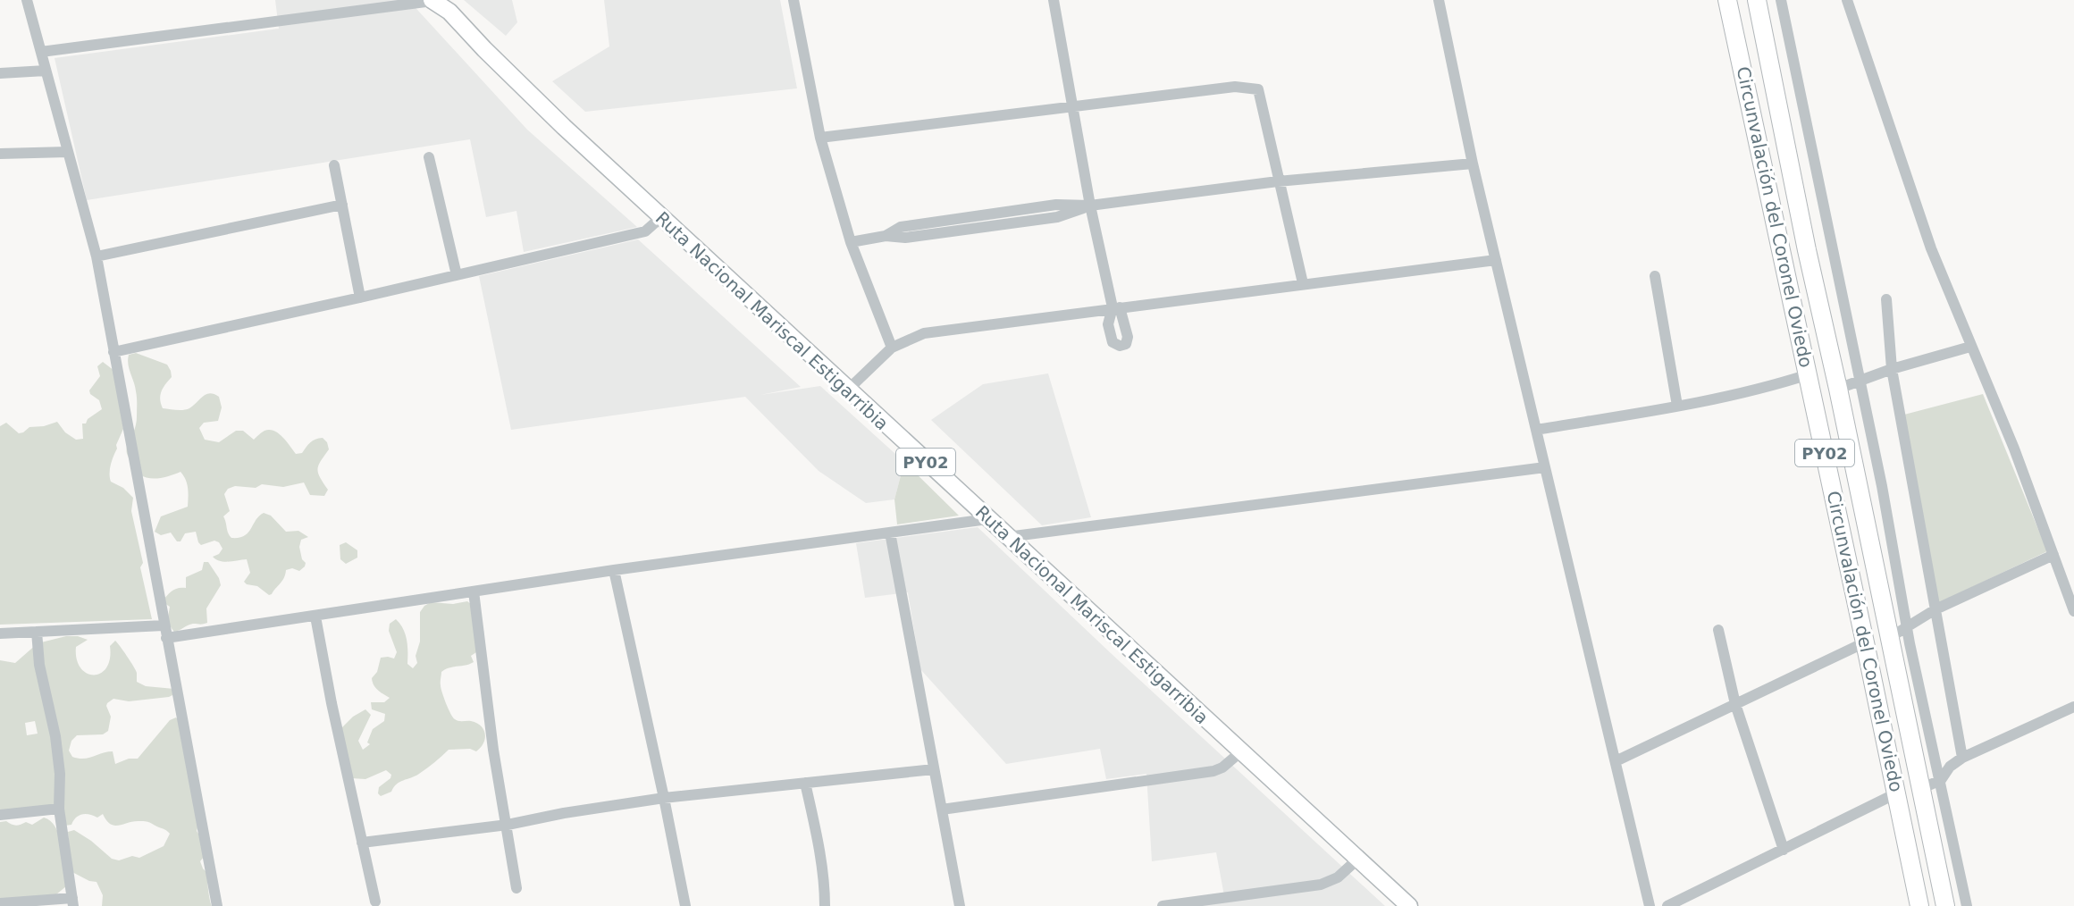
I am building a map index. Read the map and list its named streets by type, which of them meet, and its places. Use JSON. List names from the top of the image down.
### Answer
{
  "streets": {
    "highway": ["Circunvalación del Coronel Oviedo", "PY02"],
    "main road": ["Ruta Nacional Mariscal Estigarribia"]
  }
}
